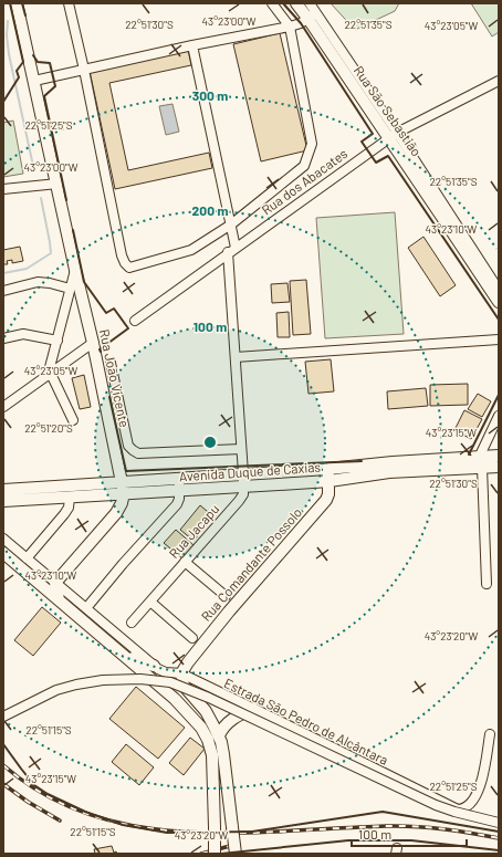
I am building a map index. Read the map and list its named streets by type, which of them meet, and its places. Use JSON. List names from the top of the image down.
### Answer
{
  "streets": {
    "main road": [
      "Rua São Sebastião",
      "Rua João Vicente",
      "Avenida Duque de Caxias",
      "Rua Comandante Possolo"
    ],
    "street": ["Rua dos Abacates", "Rua Jacapu", "Estrada São Pedro de Alcântara"]
  },
  "crossings": [
    ["Rua São Sebastião", "Rua dos Abacates"],
    ["Rua João Vicente", "Avenida Duque de Caxias"],
    ["Avenida Duque de Caxias", "Rua Jacapu"],
    ["Avenida Duque de Caxias", "Rua Comandante Possolo"],
    ["Rua Comandante Possolo", "Estrada São Pedro de Alcântara"]
  ],
  "scale_bar": "100 m",
  "coordinates": [
    "43°23'00\"W",
    "22°51'30\"S",
    "22°51'35\"S",
    "43°23'05\"W",
    "22°51'25\"S",
    "43°23'10\"W",
    "22°51'20\"S",
    "43°23'15\"W",
    "43°23'20\"W",
    "22°51'15\"S"
  ],
  "rings": ["300 m", "200 m", "100 m"]
}
